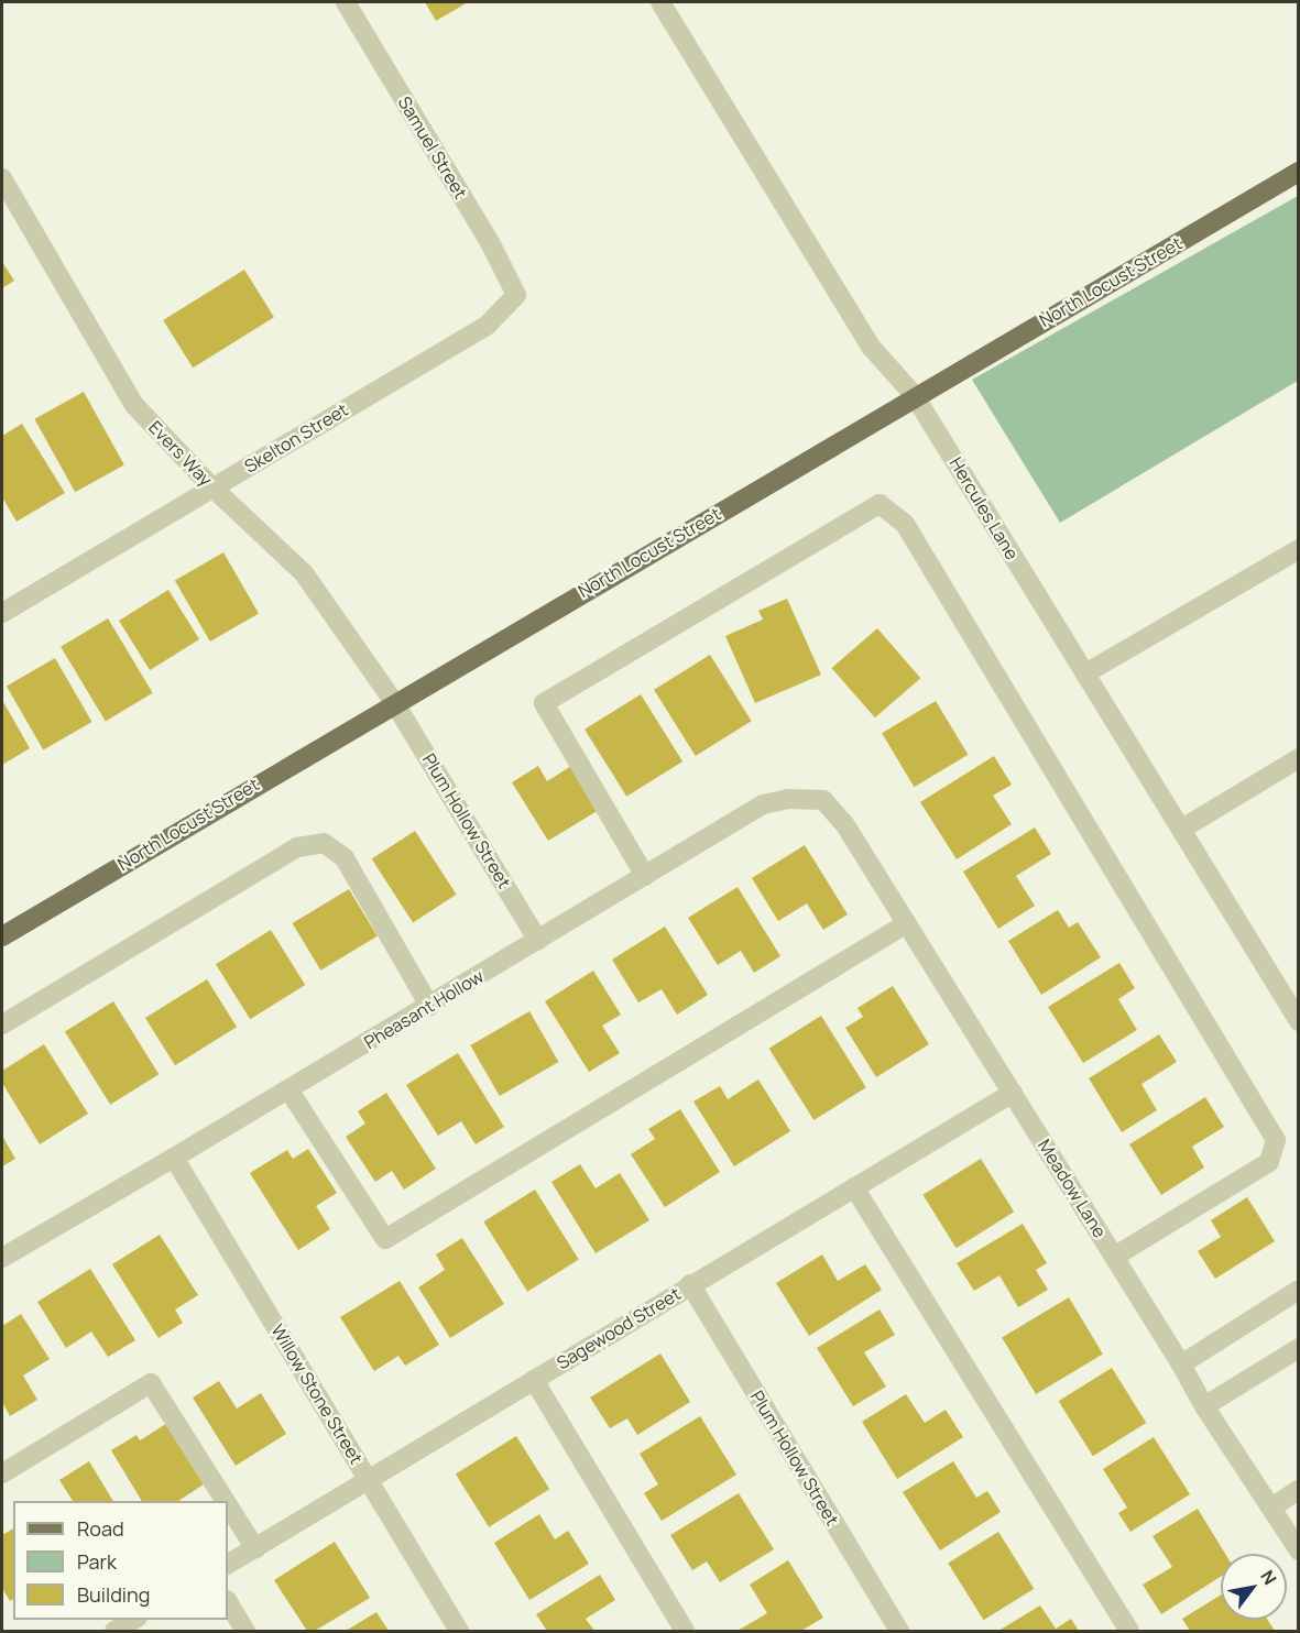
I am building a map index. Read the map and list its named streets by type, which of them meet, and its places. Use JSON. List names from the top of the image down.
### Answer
{
  "streets": {
    "main road": ["North Locust Street"],
    "street": [
      "Samuel Street",
      "Skelton Street",
      "Evers Way",
      "Hercules Lane",
      "Plum Hollow Street",
      "Pheasant Hollow",
      "Meadow Lane",
      "Sagewood Street",
      "Willow Stone Street"
    ]
  },
  "crossings": [
    ["Samuel Street", "Skelton Street"],
    ["North Locust Street", "Evers Way"],
    ["North Locust Street", "Hercules Lane"],
    ["North Locust Street", "Plum Hollow Street"],
    ["Skelton Street", "Evers Way"],
    ["Evers Way", "Plum Hollow Street"],
    ["Plum Hollow Street", "Pheasant Hollow"],
    ["Plum Hollow Street", "Sagewood Street"],
    ["Pheasant Hollow", "Meadow Lane"],
    ["Pheasant Hollow", "Willow Stone Street"],
    ["Meadow Lane", "Sagewood Street"],
    ["Sagewood Street", "Willow Stone Street"]
  ],
  "legend": ["Road", "Park", "Building"],
  "north": "top right"
}
